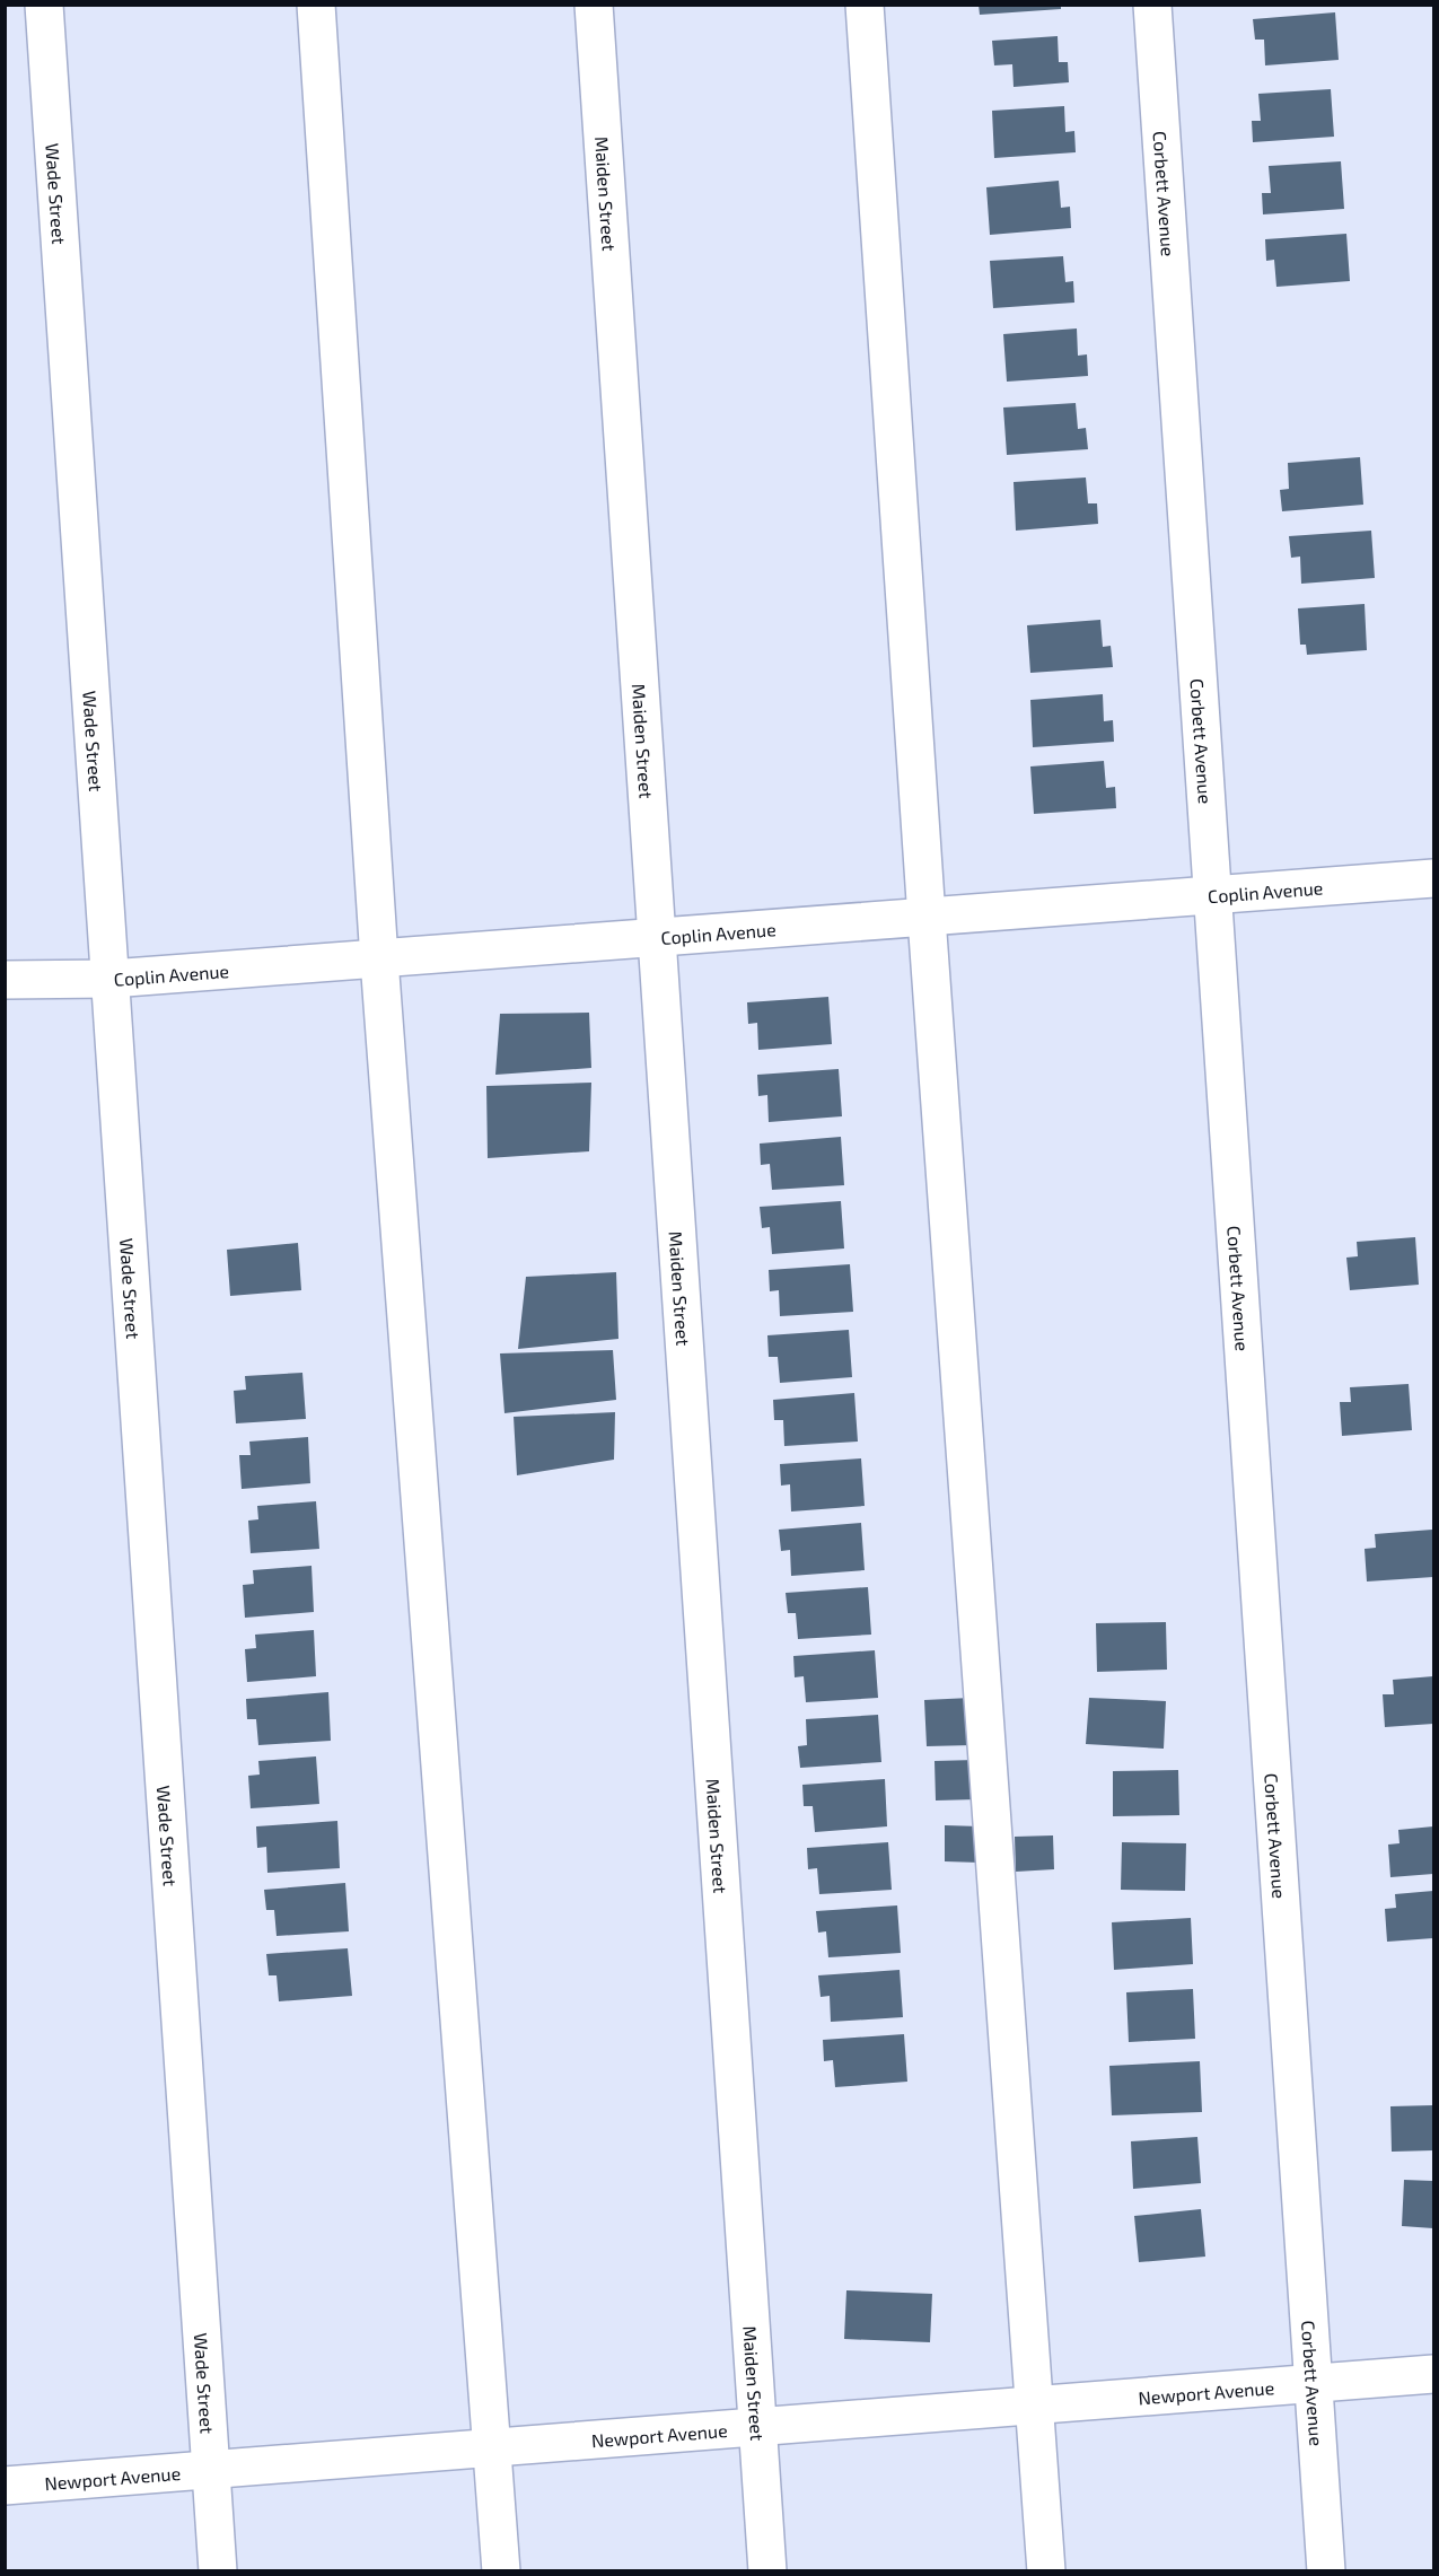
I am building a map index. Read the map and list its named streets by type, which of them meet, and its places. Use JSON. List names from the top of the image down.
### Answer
{
  "streets": {
    "street": [
      "Wade Street",
      "Maiden Street",
      "Corbett Avenue",
      "Coplin Avenue",
      "Newport Avenue"
    ]
  },
  "crossings": [
    ["Wade Street", "Coplin Avenue"],
    ["Wade Street", "Newport Avenue"],
    ["Maiden Street", "Coplin Avenue"],
    ["Maiden Street", "Newport Avenue"],
    ["Corbett Avenue", "Coplin Avenue"],
    ["Corbett Avenue", "Newport Avenue"]
  ]
}
